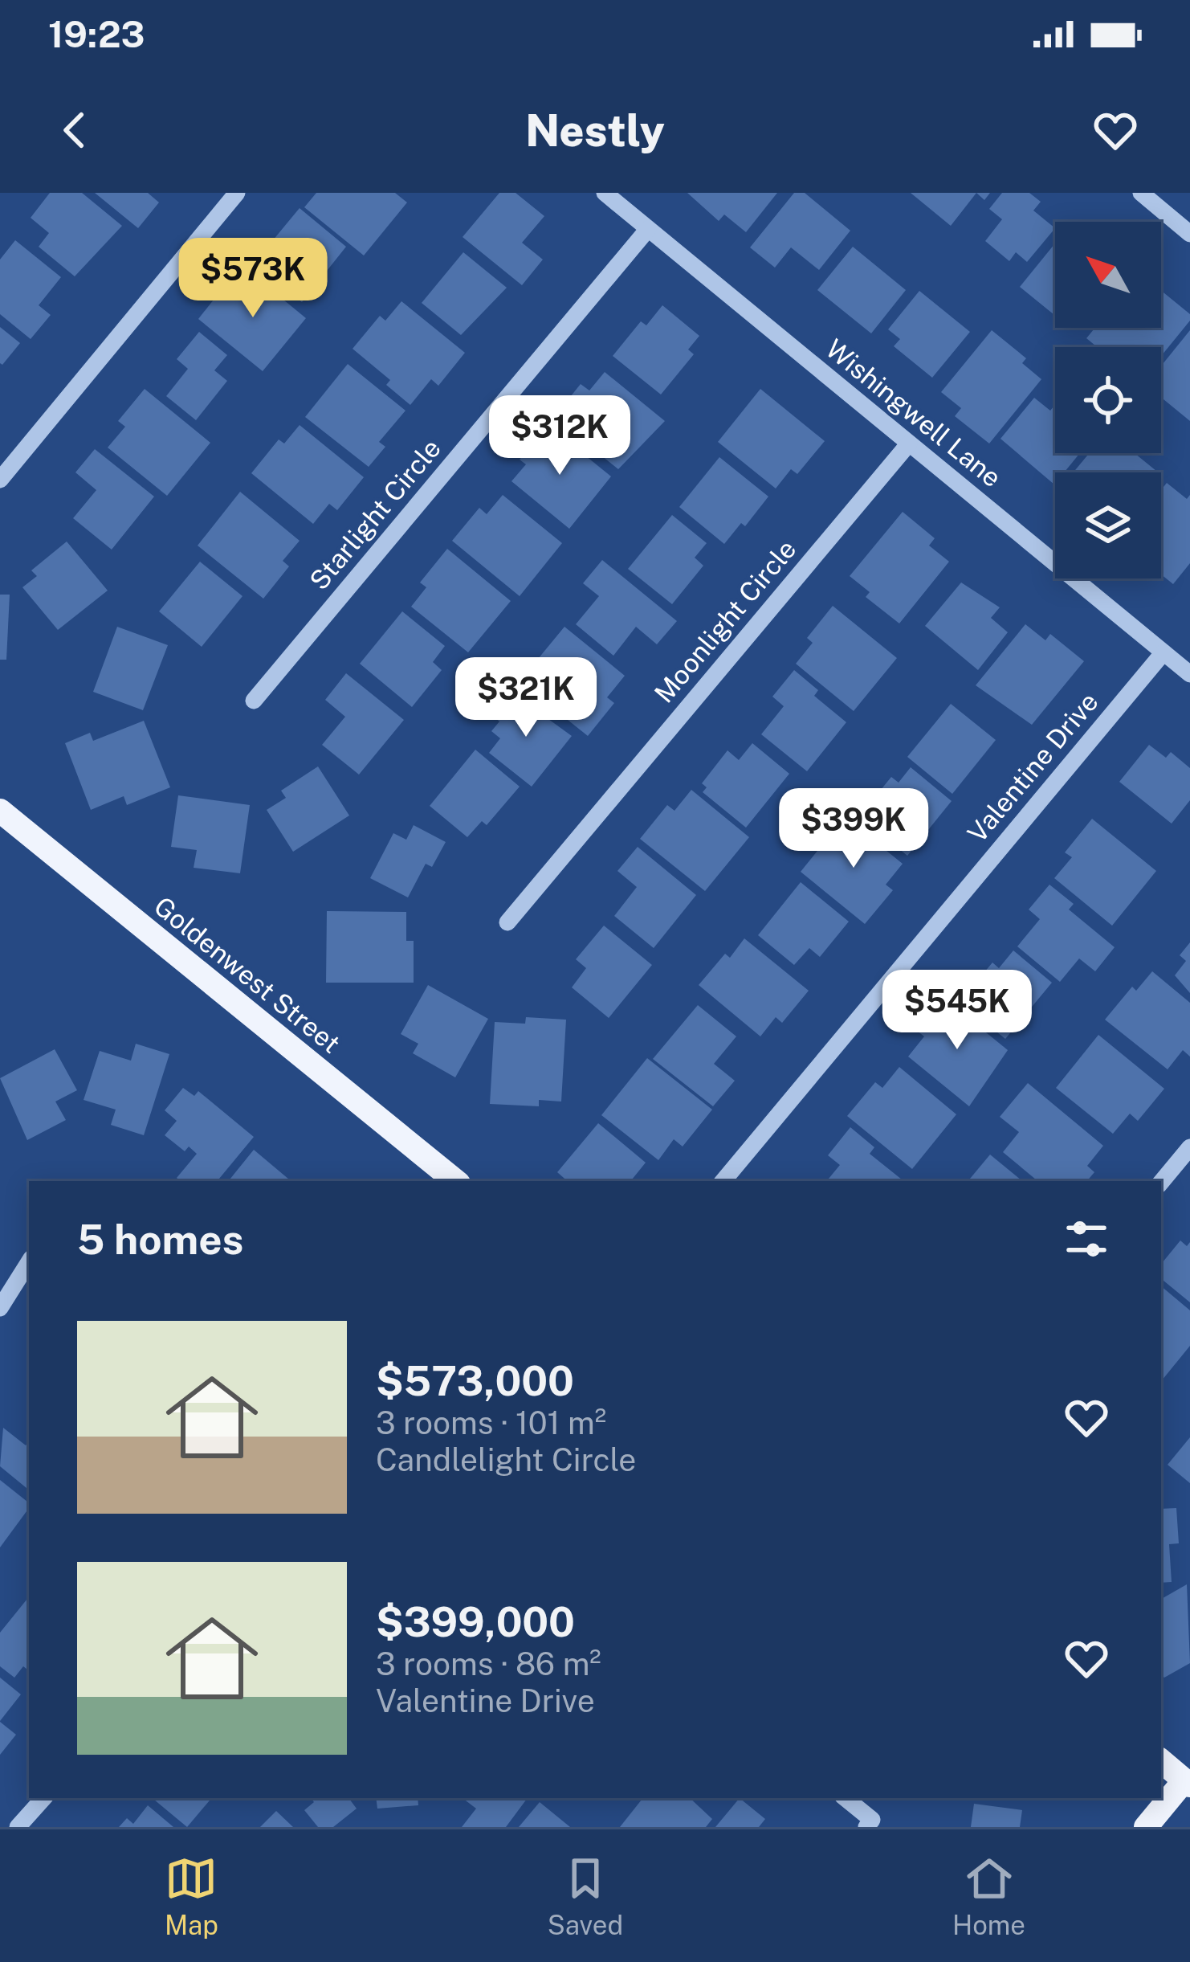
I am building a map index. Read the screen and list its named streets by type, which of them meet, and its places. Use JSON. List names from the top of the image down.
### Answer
{
  "streets": {
    "main road": ["Goldenwest Street"],
    "street": [
      "Wishingwell Lane",
      "Starlight Circle",
      "Moonlight Circle",
      "Valentine Drive"
    ]
  },
  "crossings": [
    ["Wishingwell Lane", "Starlight Circle"],
    ["Wishingwell Lane", "Moonlight Circle"],
    ["Wishingwell Lane", "Valentine Drive"]
  ],
  "north": "top left",
  "page": {
    "status": "19:23",
    "header": "Nestly",
    "price": [
      "$573K",
      "$312K",
      "$321K",
      "$399K",
      "$545K"
    ],
    "heading": "5 homes",
    "list": [
      {
        "name": "$573,000",
        "note": "3 rooms · 101 m² · Candlelight Circle"
      },
      {
        "name": "$399,000",
        "note": "3 rooms · 86 m² · Valentine Drive"
      }
    ],
    "tabs": ["Map", "Saved", "Home"]
  }
}
